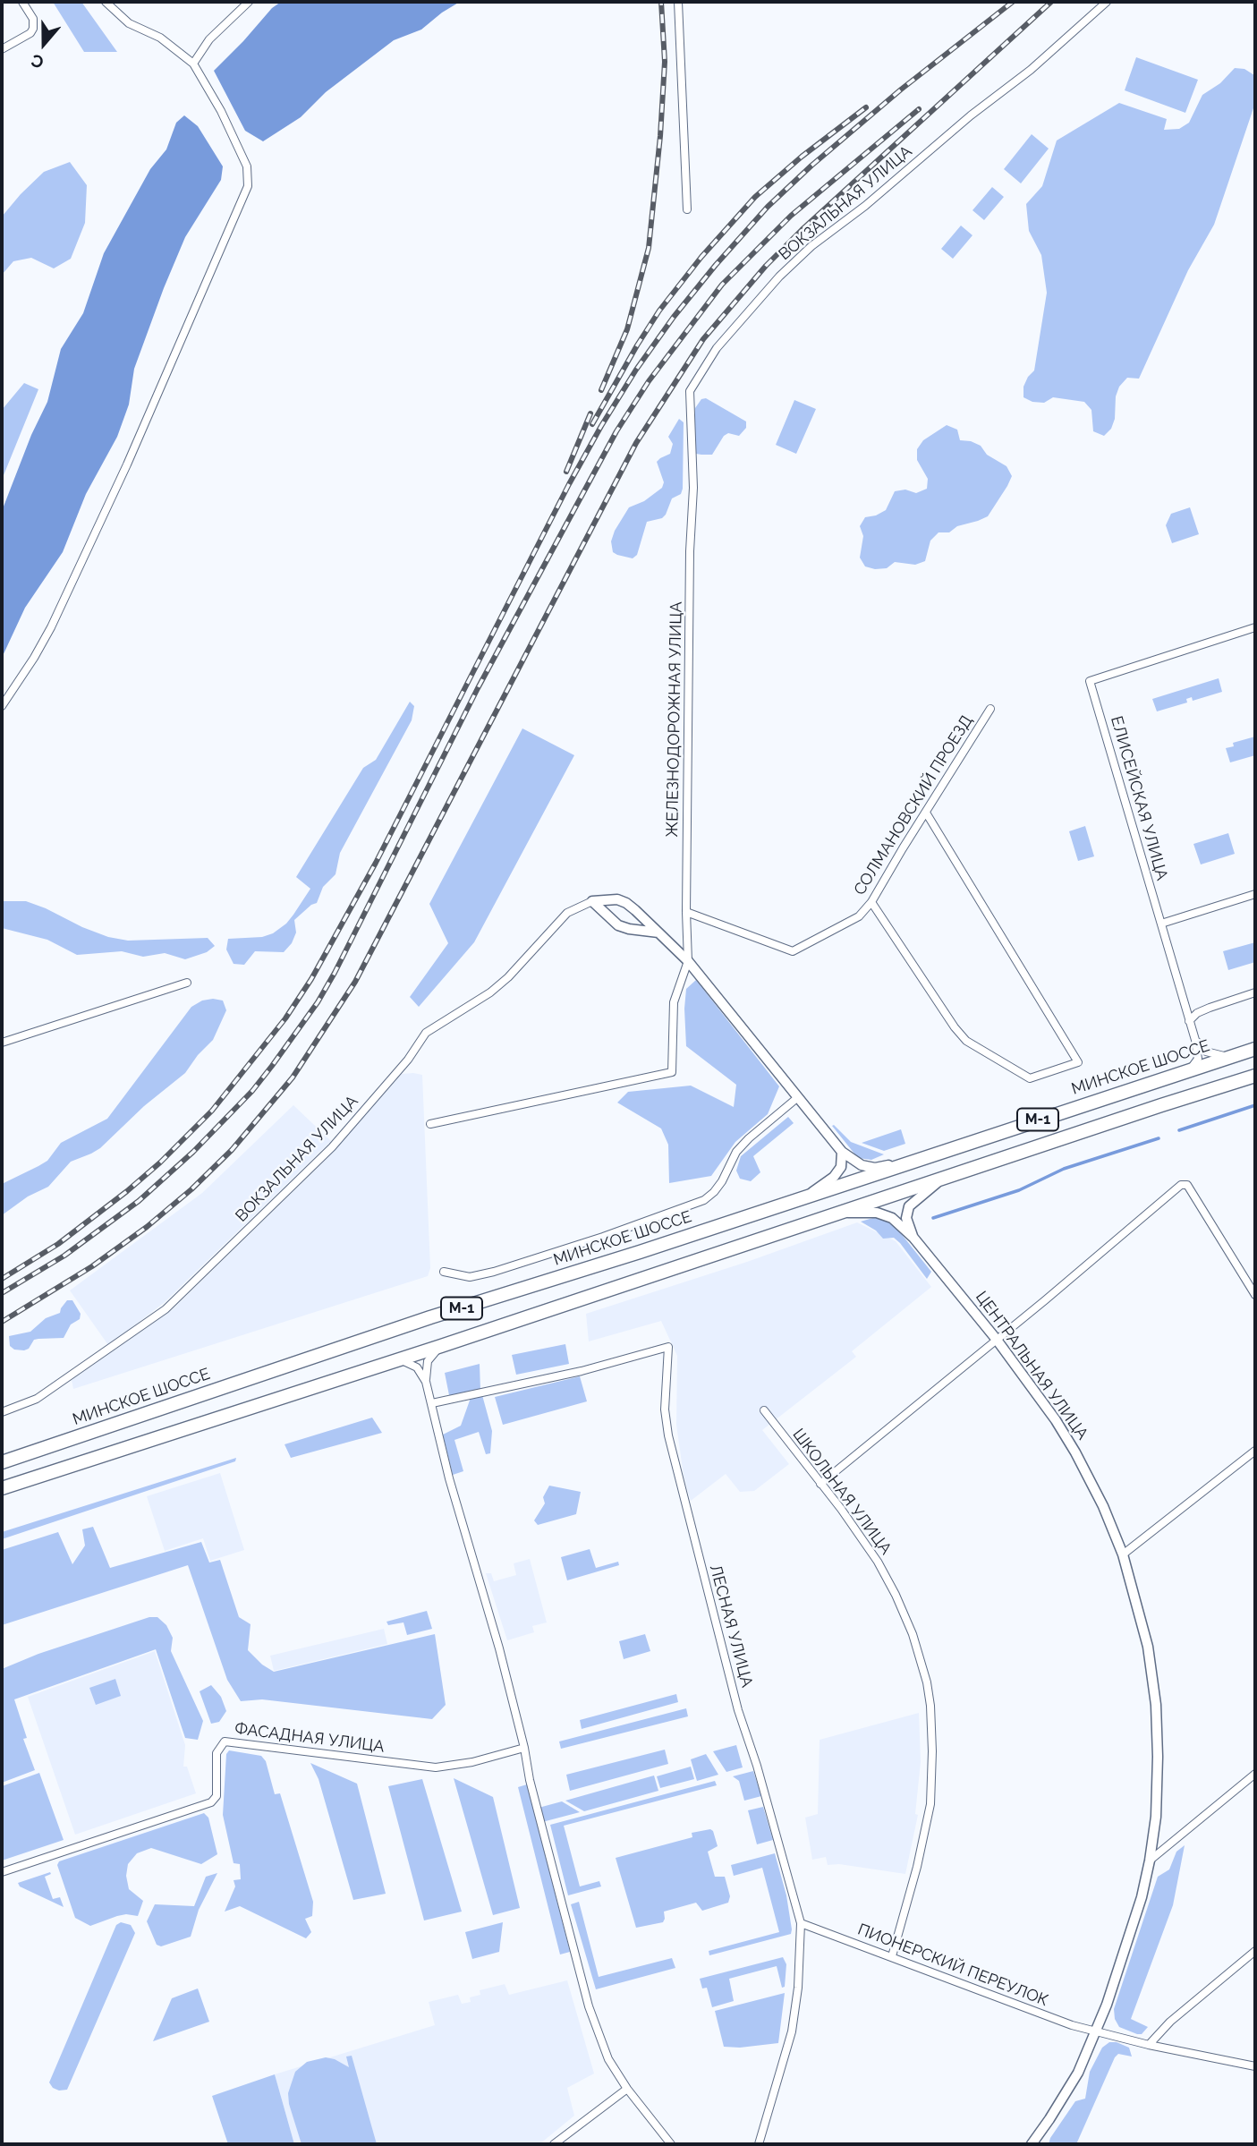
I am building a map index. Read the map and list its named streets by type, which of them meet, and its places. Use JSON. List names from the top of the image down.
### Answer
{
  "streets": {
    "highway": ["МИНСКОЕ ШОССЕ", "М-1"],
    "street": [
      "ВОКЗАЛЬНАЯ УЛИЦА",
      "ЖЕЛЕЗНОДОРОЖНАЯ УЛИЦА",
      "ЕЛИСЕЙСКАЯ УЛИЦА",
      "СОЛМАНОВСКИЙ ПРОЕЗД",
      "ЦЕНТРАЛЬНАЯ УЛИЦА",
      "ШКОЛЬНАЯ УЛИЦА",
      "ЛЕСНАЯ УЛИЦА",
      "ФАСАДНАЯ УЛИЦА",
      "ПИОНЕРСКИЙ ПЕРЕУЛОК"
    ]
  },
  "crossings": [
    ["ВОКЗАЛЬНАЯ УЛИЦА", "ЖЕЛЕЗНОДОРОЖНАЯ УЛИЦА"],
    ["ЖЕЛЕЗНОДОРОЖНАЯ УЛИЦА", "СОЛМАНОВСКИЙ ПРОЕЗД"],
    ["М-1", "ЦЕНТРАЛЬНАЯ УЛИЦА"],
    ["ЦЕНТРАЛЬНАЯ УЛИЦА", "ПИОНЕРСКИЙ ПЕРЕУЛОК"],
    ["ШКОЛЬНАЯ УЛИЦА", "ПИОНЕРСКИЙ ПЕРЕУЛОК"],
    ["ЛЕСНАЯ УЛИЦА", "ПИОНЕРСКИЙ ПЕРЕУЛОК"]
  ],
  "north": "bottom"
}
